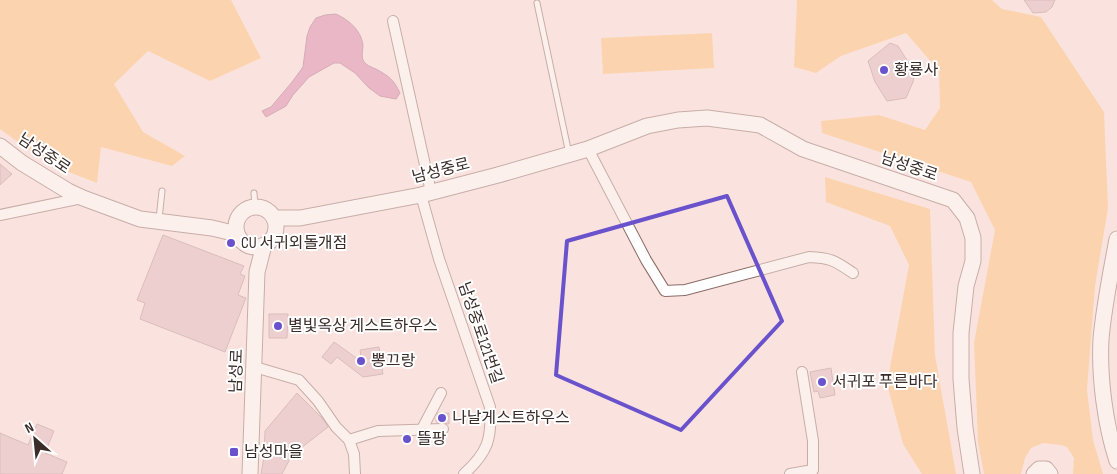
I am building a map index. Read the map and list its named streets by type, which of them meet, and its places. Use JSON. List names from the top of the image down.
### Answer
{
  "streets": {
    "street": ["남성중로", "남성중로121번길", "남성로"]
  },
  "crossings": [
    ["남성중로", "남성중로121번길"],
    ["남성중로", "남성로"]
  ],
  "places": {
    "other": [
      "황룡사",
      "CU 서귀외돌개점",
      "별빛옥상 게스트하우스",
      "뽕끄랑",
      "서귀포 푸른바다",
      "나날게스트하우스",
      "뜰팡"
    ],
    "transit": ["남성마을"]
  },
  "north": "top left"
}
